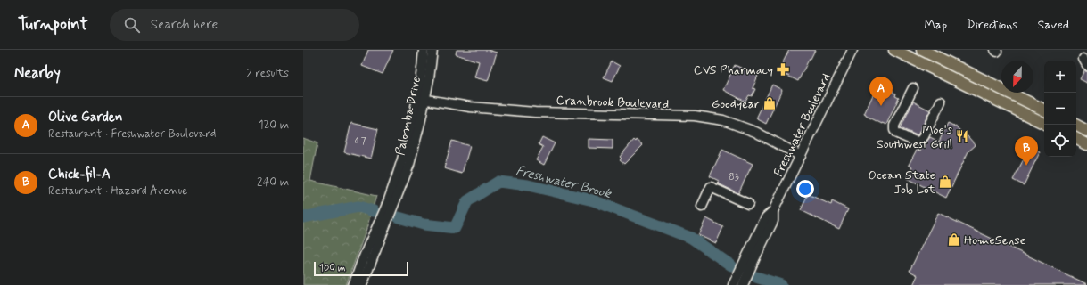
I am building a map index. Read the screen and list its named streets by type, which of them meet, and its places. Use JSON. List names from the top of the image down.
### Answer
{
  "streets": {
    "street": ["Cranbrook Boulevard", "Palomba Drive", "Freshwater Boulevard"]
  },
  "crossings": [
    ["Cranbrook Boulevard", "Palomba Drive"],
    ["Cranbrook Boulevard", "Freshwater Boulevard"]
  ],
  "water": ["Freshwater Brook"],
  "places": {
    "pharmacy": ["CVS Pharmacy"],
    "shop": ["Goodyear", "Ocean State Job Lot", "HomeSense"],
    "restaurant": ["Moe's Southwest Grill"]
  },
  "house_numbers": ["47", "83"],
  "scale_bar": "100 m",
  "north": "bottom",
  "page": {
    "header": "Turnpoint",
    "search": "Search here",
    "nav": ["Map", "Directions", "Saved"],
    "heading": ["Nearby", "2 results"],
    "map_buttons": ["+", "−"],
    "pins": ["A", "B"],
    "list": [
      {
        "mark": "A",
        "name": "Olive Garden",
        "note": "Restaurant · Freshwater Boulevard",
        "value": "120 m"
      },
      {
        "mark": "B",
        "name": "Chick-fil-A",
        "note": "Restaurant · Hazard Avenue",
        "value": "240 m"
      }
    ],
    "scale": "100 m"
  }
}
